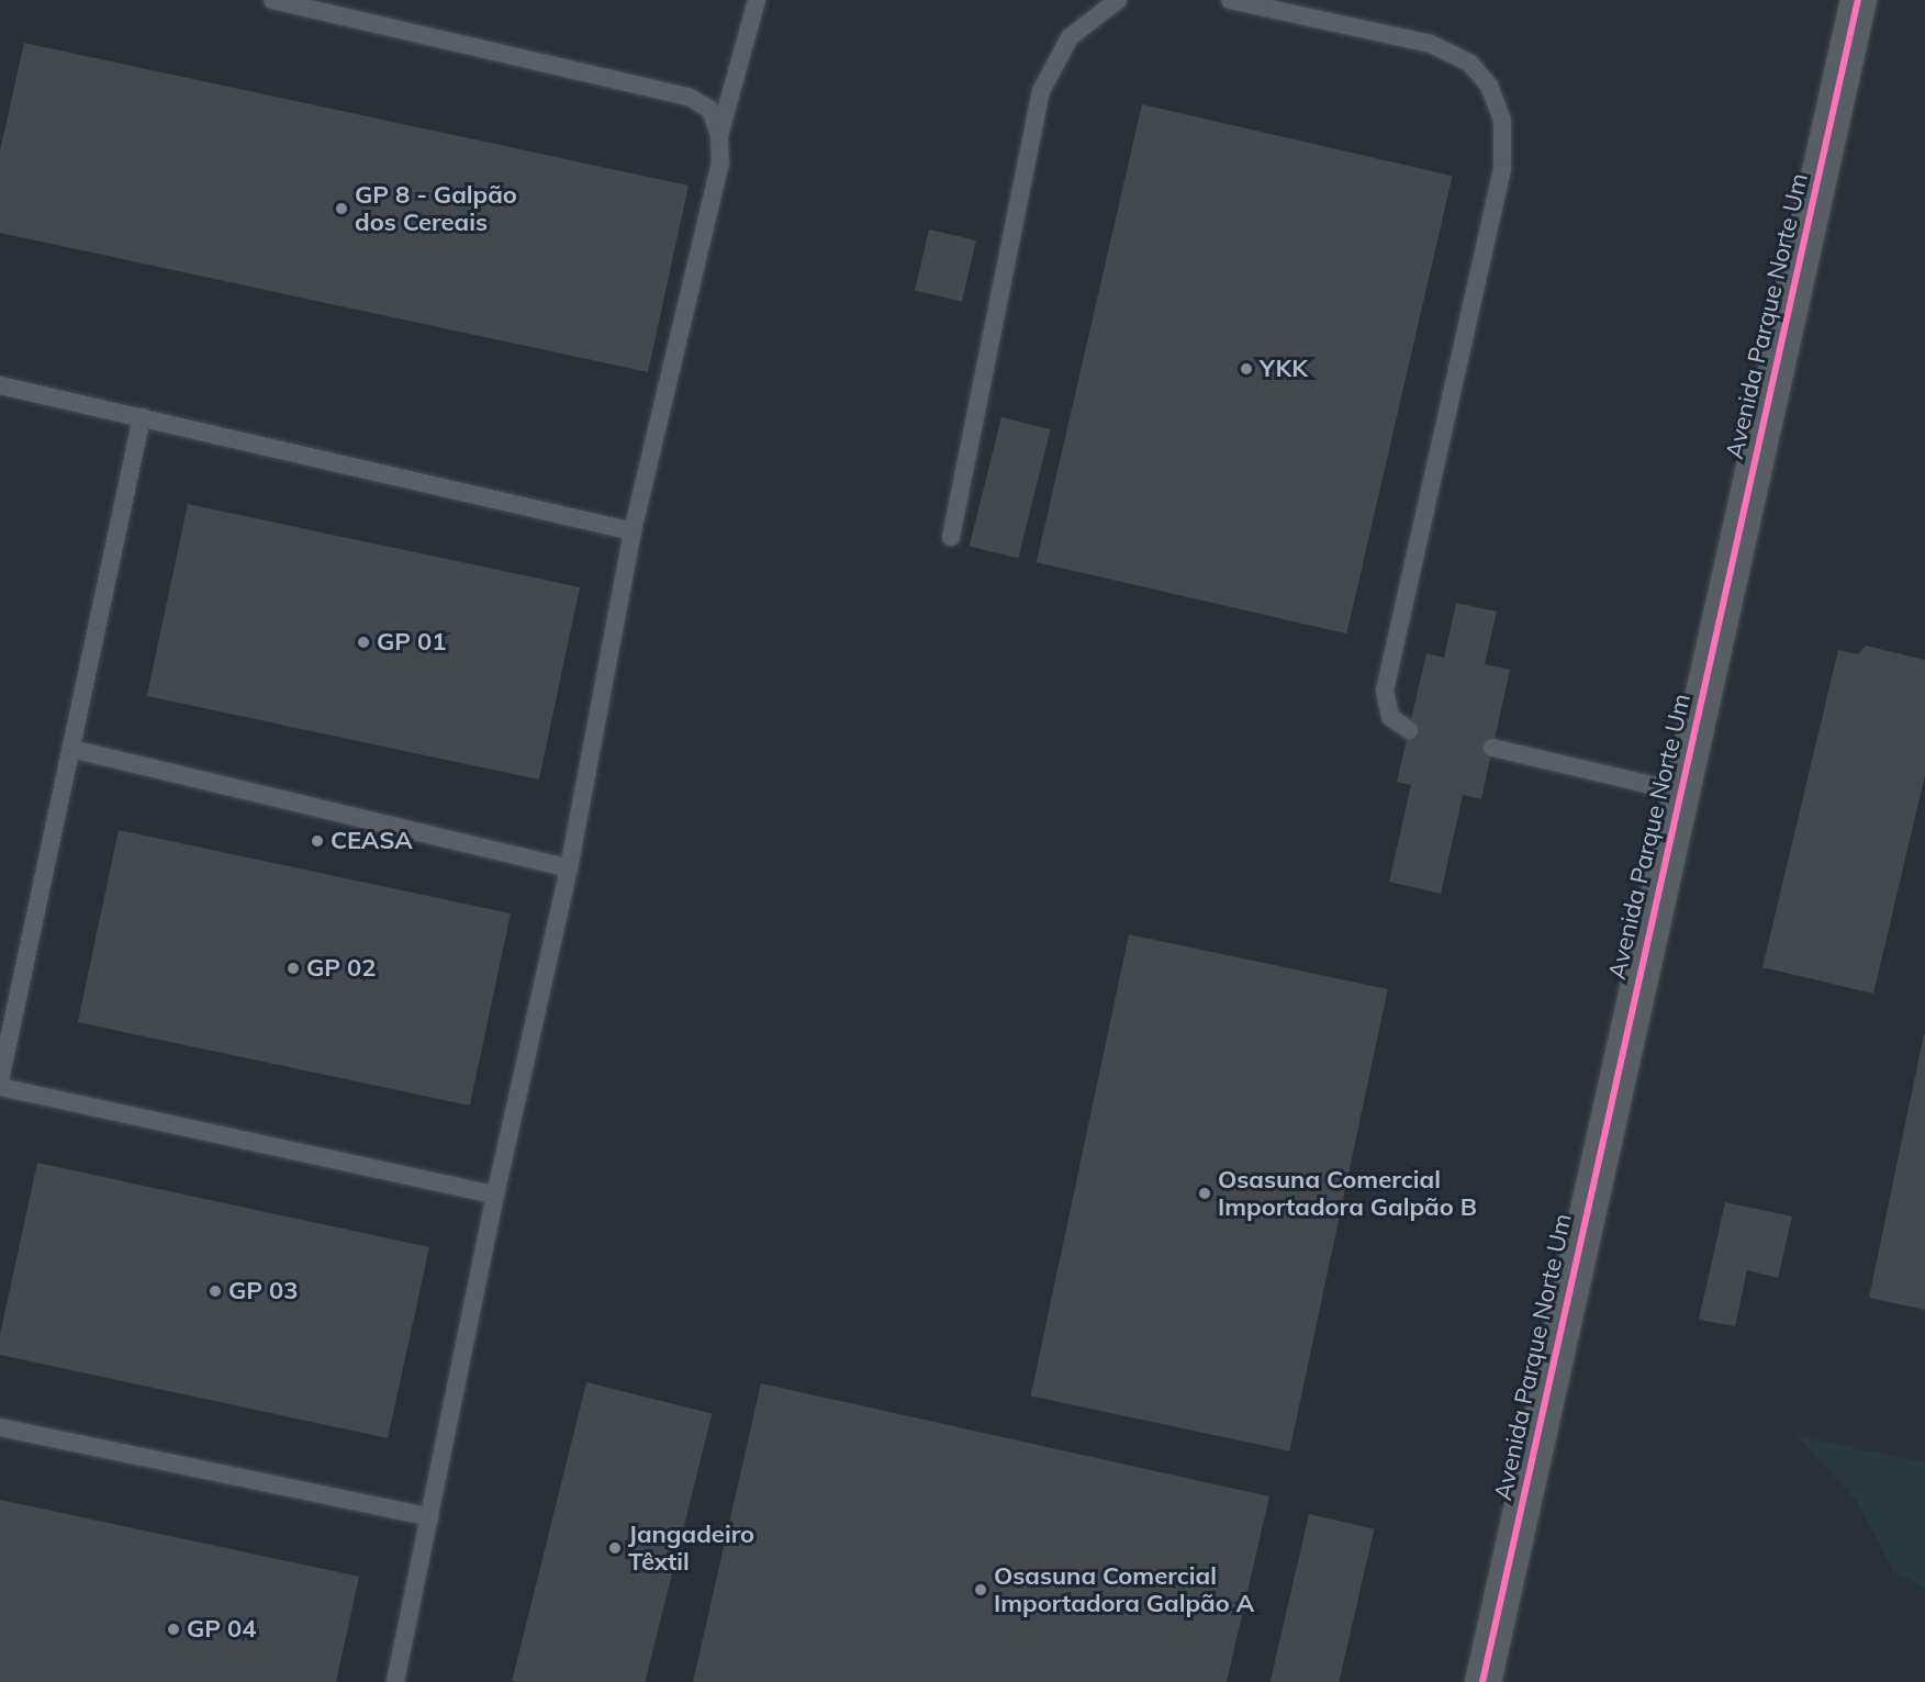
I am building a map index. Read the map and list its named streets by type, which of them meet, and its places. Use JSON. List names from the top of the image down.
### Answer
{
  "streets": {
    "street": ["Avenida Parque Norte Um"]
  },
  "places": [
    "GP 8 - Galpão dos Cereais",
    "YKK",
    "GP 01",
    "CEASA",
    "GP 02",
    "Osasuna Comercial Importadora Galpão B",
    "GP 03",
    "Jangadeiro Têxtil",
    "Osasuna Comercial Importadora Galpão A",
    "GP 04"
  ]
}
